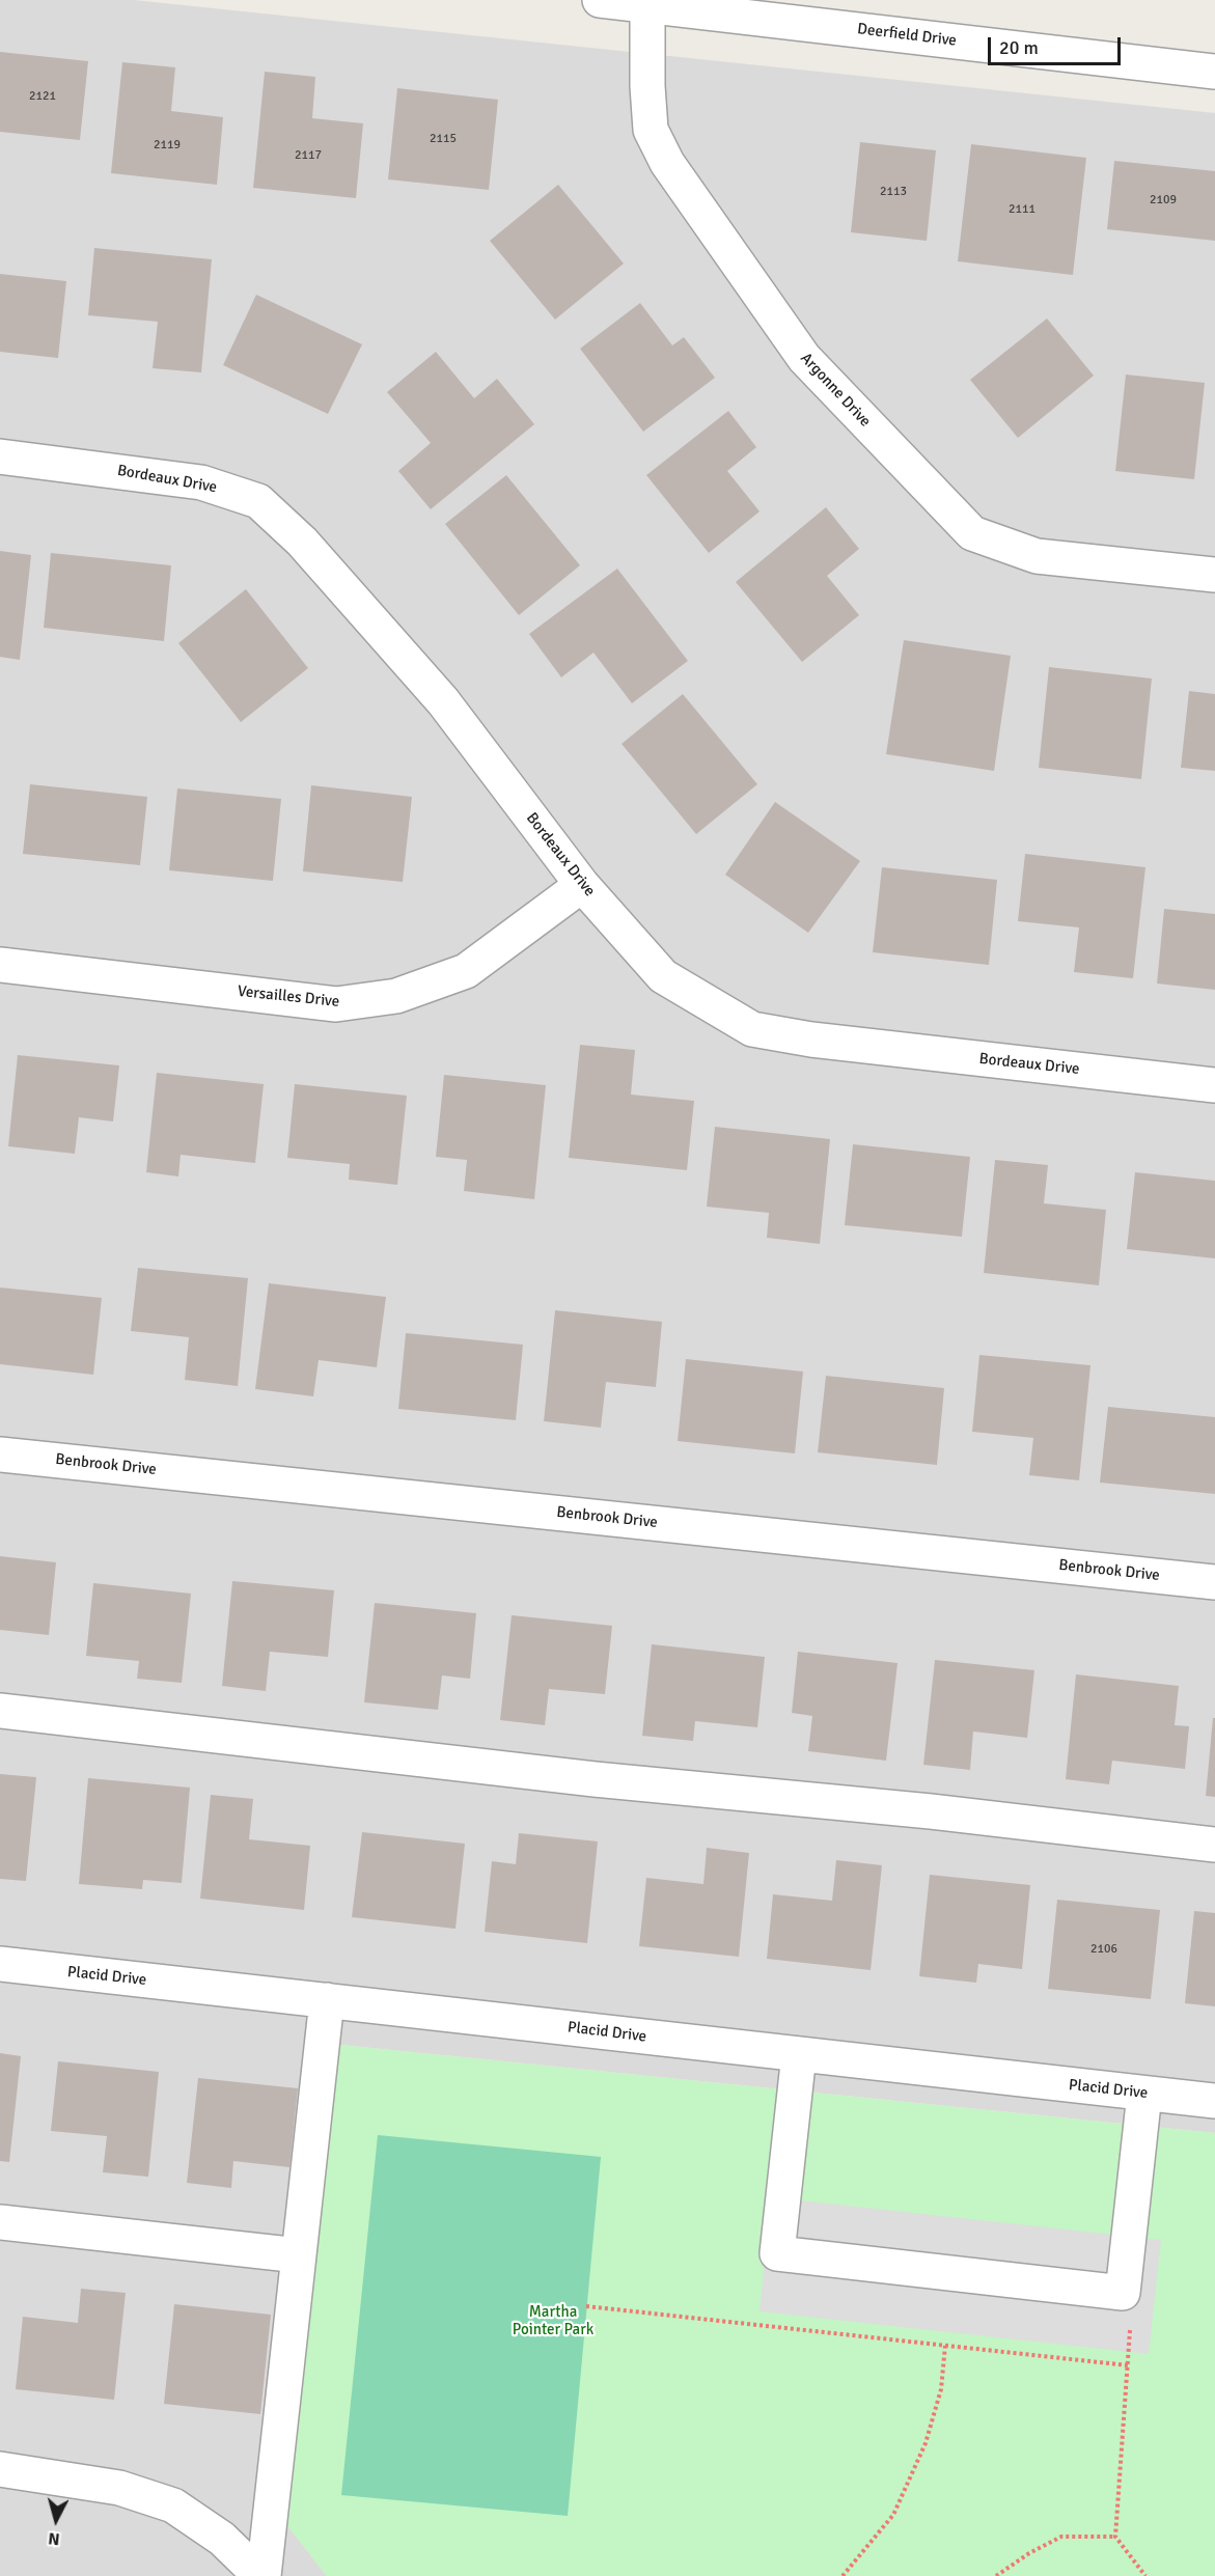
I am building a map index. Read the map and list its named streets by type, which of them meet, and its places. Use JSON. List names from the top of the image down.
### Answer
{
  "streets": {
    "street": [
      "Deerfield Drive",
      "Argonne Drive",
      "Bordeaux Drive",
      "Versailles Drive",
      "Benbrook Drive",
      "Placid Drive"
    ]
  },
  "crossings": [
    ["Deerfield Drive", "Argonne Drive"],
    ["Bordeaux Drive", "Versailles Drive"]
  ],
  "parks": ["Martha Pointer Park"],
  "house_numbers": [
    "2121",
    "2115",
    "2119",
    "2117",
    "2113",
    "2109",
    "2111",
    "2106"
  ],
  "scale_bar": "20 m",
  "north": "bottom"
}
